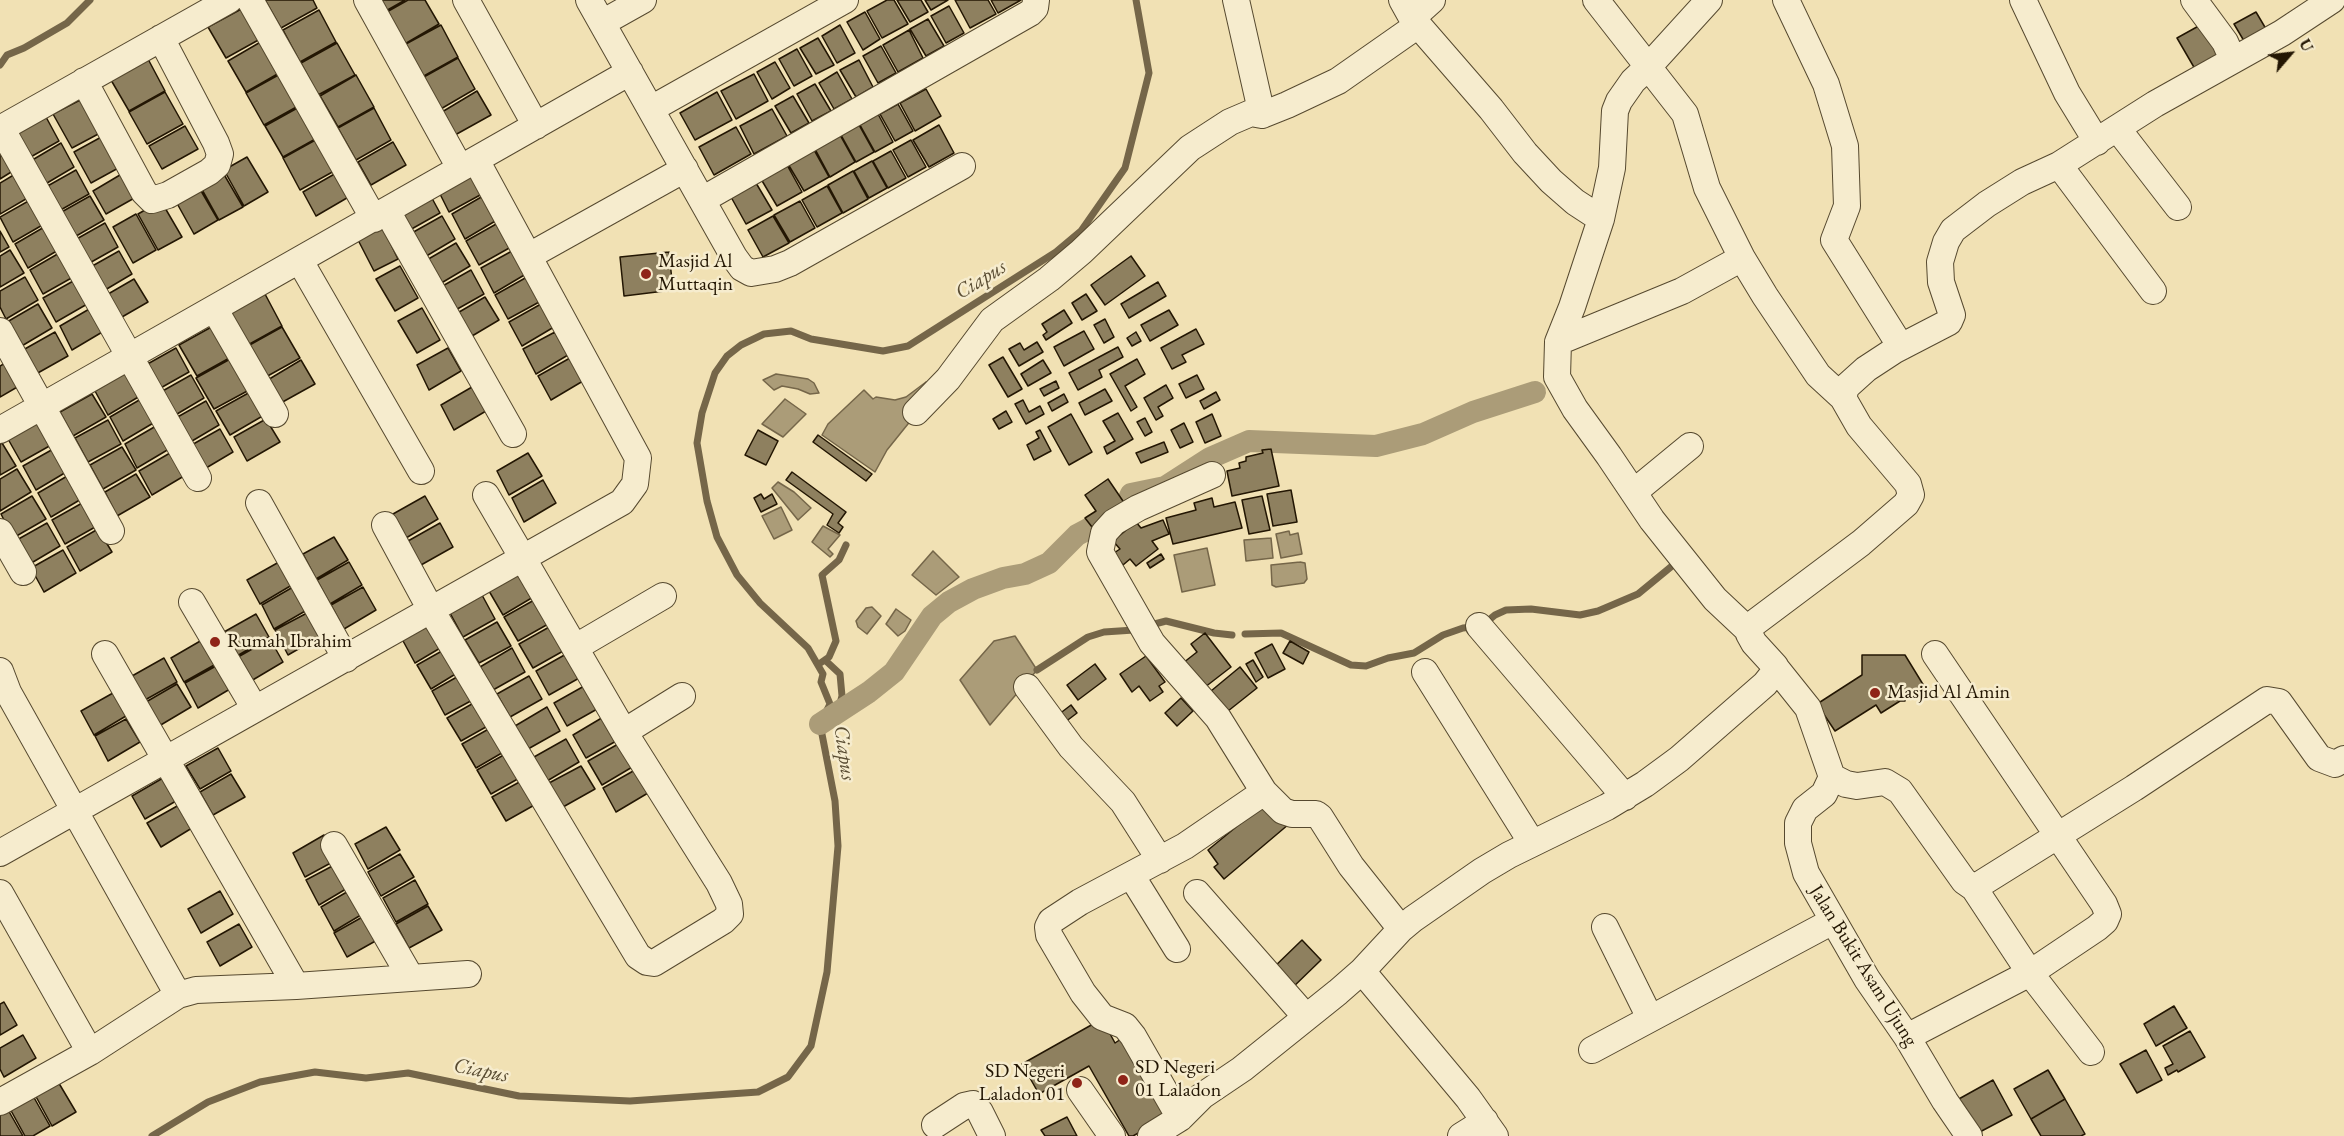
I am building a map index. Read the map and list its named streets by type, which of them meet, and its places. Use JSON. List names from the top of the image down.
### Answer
{
  "streets": {
    "street": ["Jalan Bukit Asam Ujung"]
  },
  "water": ["Ciapus"],
  "places": [
    "Masjid Al Muttaqin",
    "Rumah Ibrahim",
    "Masjid Al Amin",
    "SD Negeri 01 Laladon",
    "SD Negeri Laladon 01"
  ],
  "north": "top right"
}
